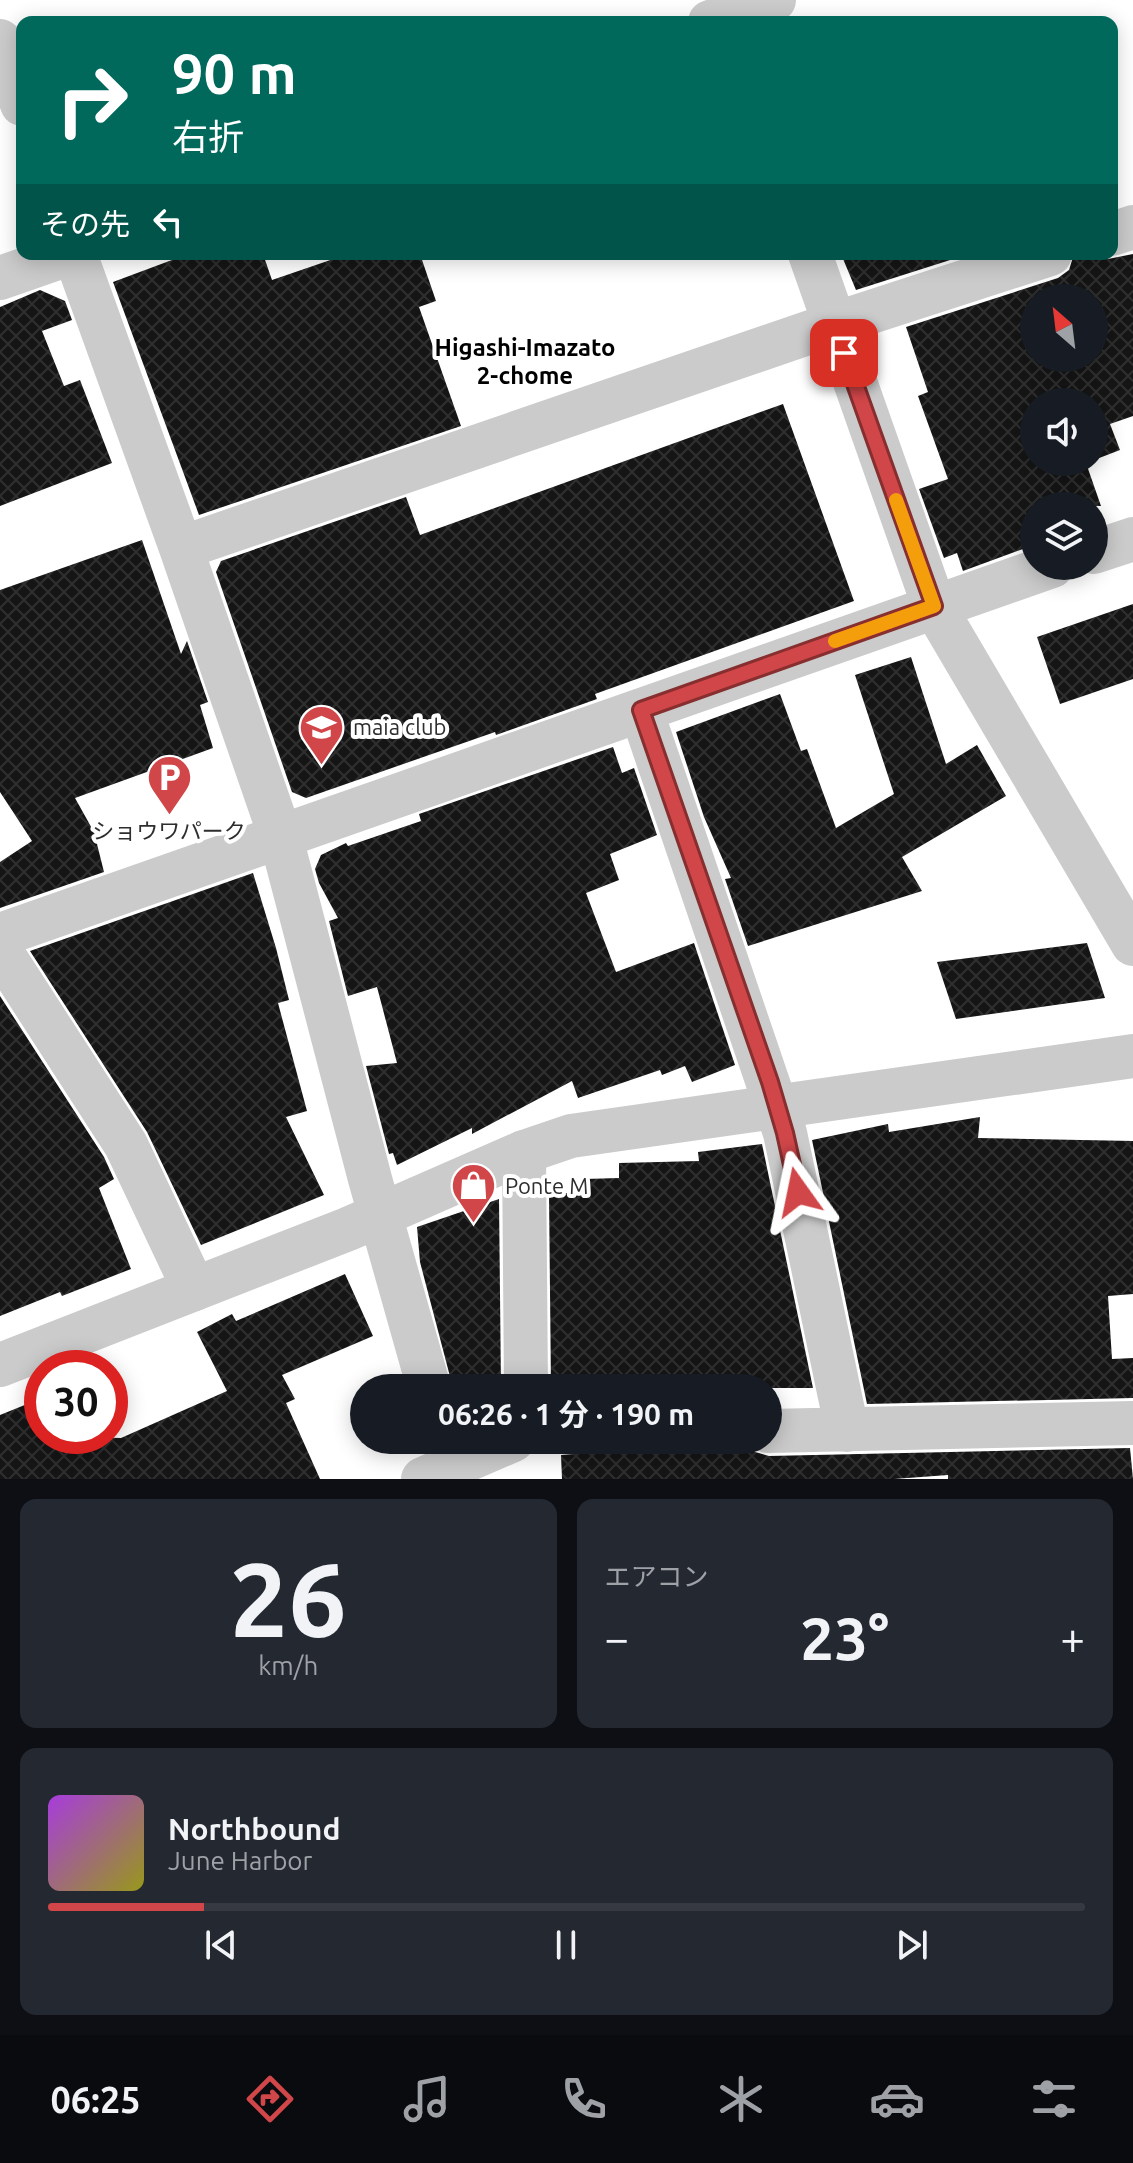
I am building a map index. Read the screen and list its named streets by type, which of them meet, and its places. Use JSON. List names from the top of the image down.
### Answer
{
  "districts": ["Higashi-Imazato 2-chome"],
  "places": {
    "school or university": ["maia club"],
    "parking": ["ショウワパーク"],
    "shop": ["Ponte M"]
  },
  "north": "top left",
  "page": {
    "turn": ["90 m", "右折"],
    "then": "その先",
    "limit": "30",
    "trip": "06:26 · 1 分 · 190 m",
    "tile": [
      ["26", "km/h"],
      "エアコン"
    ],
    "heat": ["−", "23°", "+"],
    "song": ["Northbound", "June Harbor"],
    "tabs": "06:25"
  }
}
